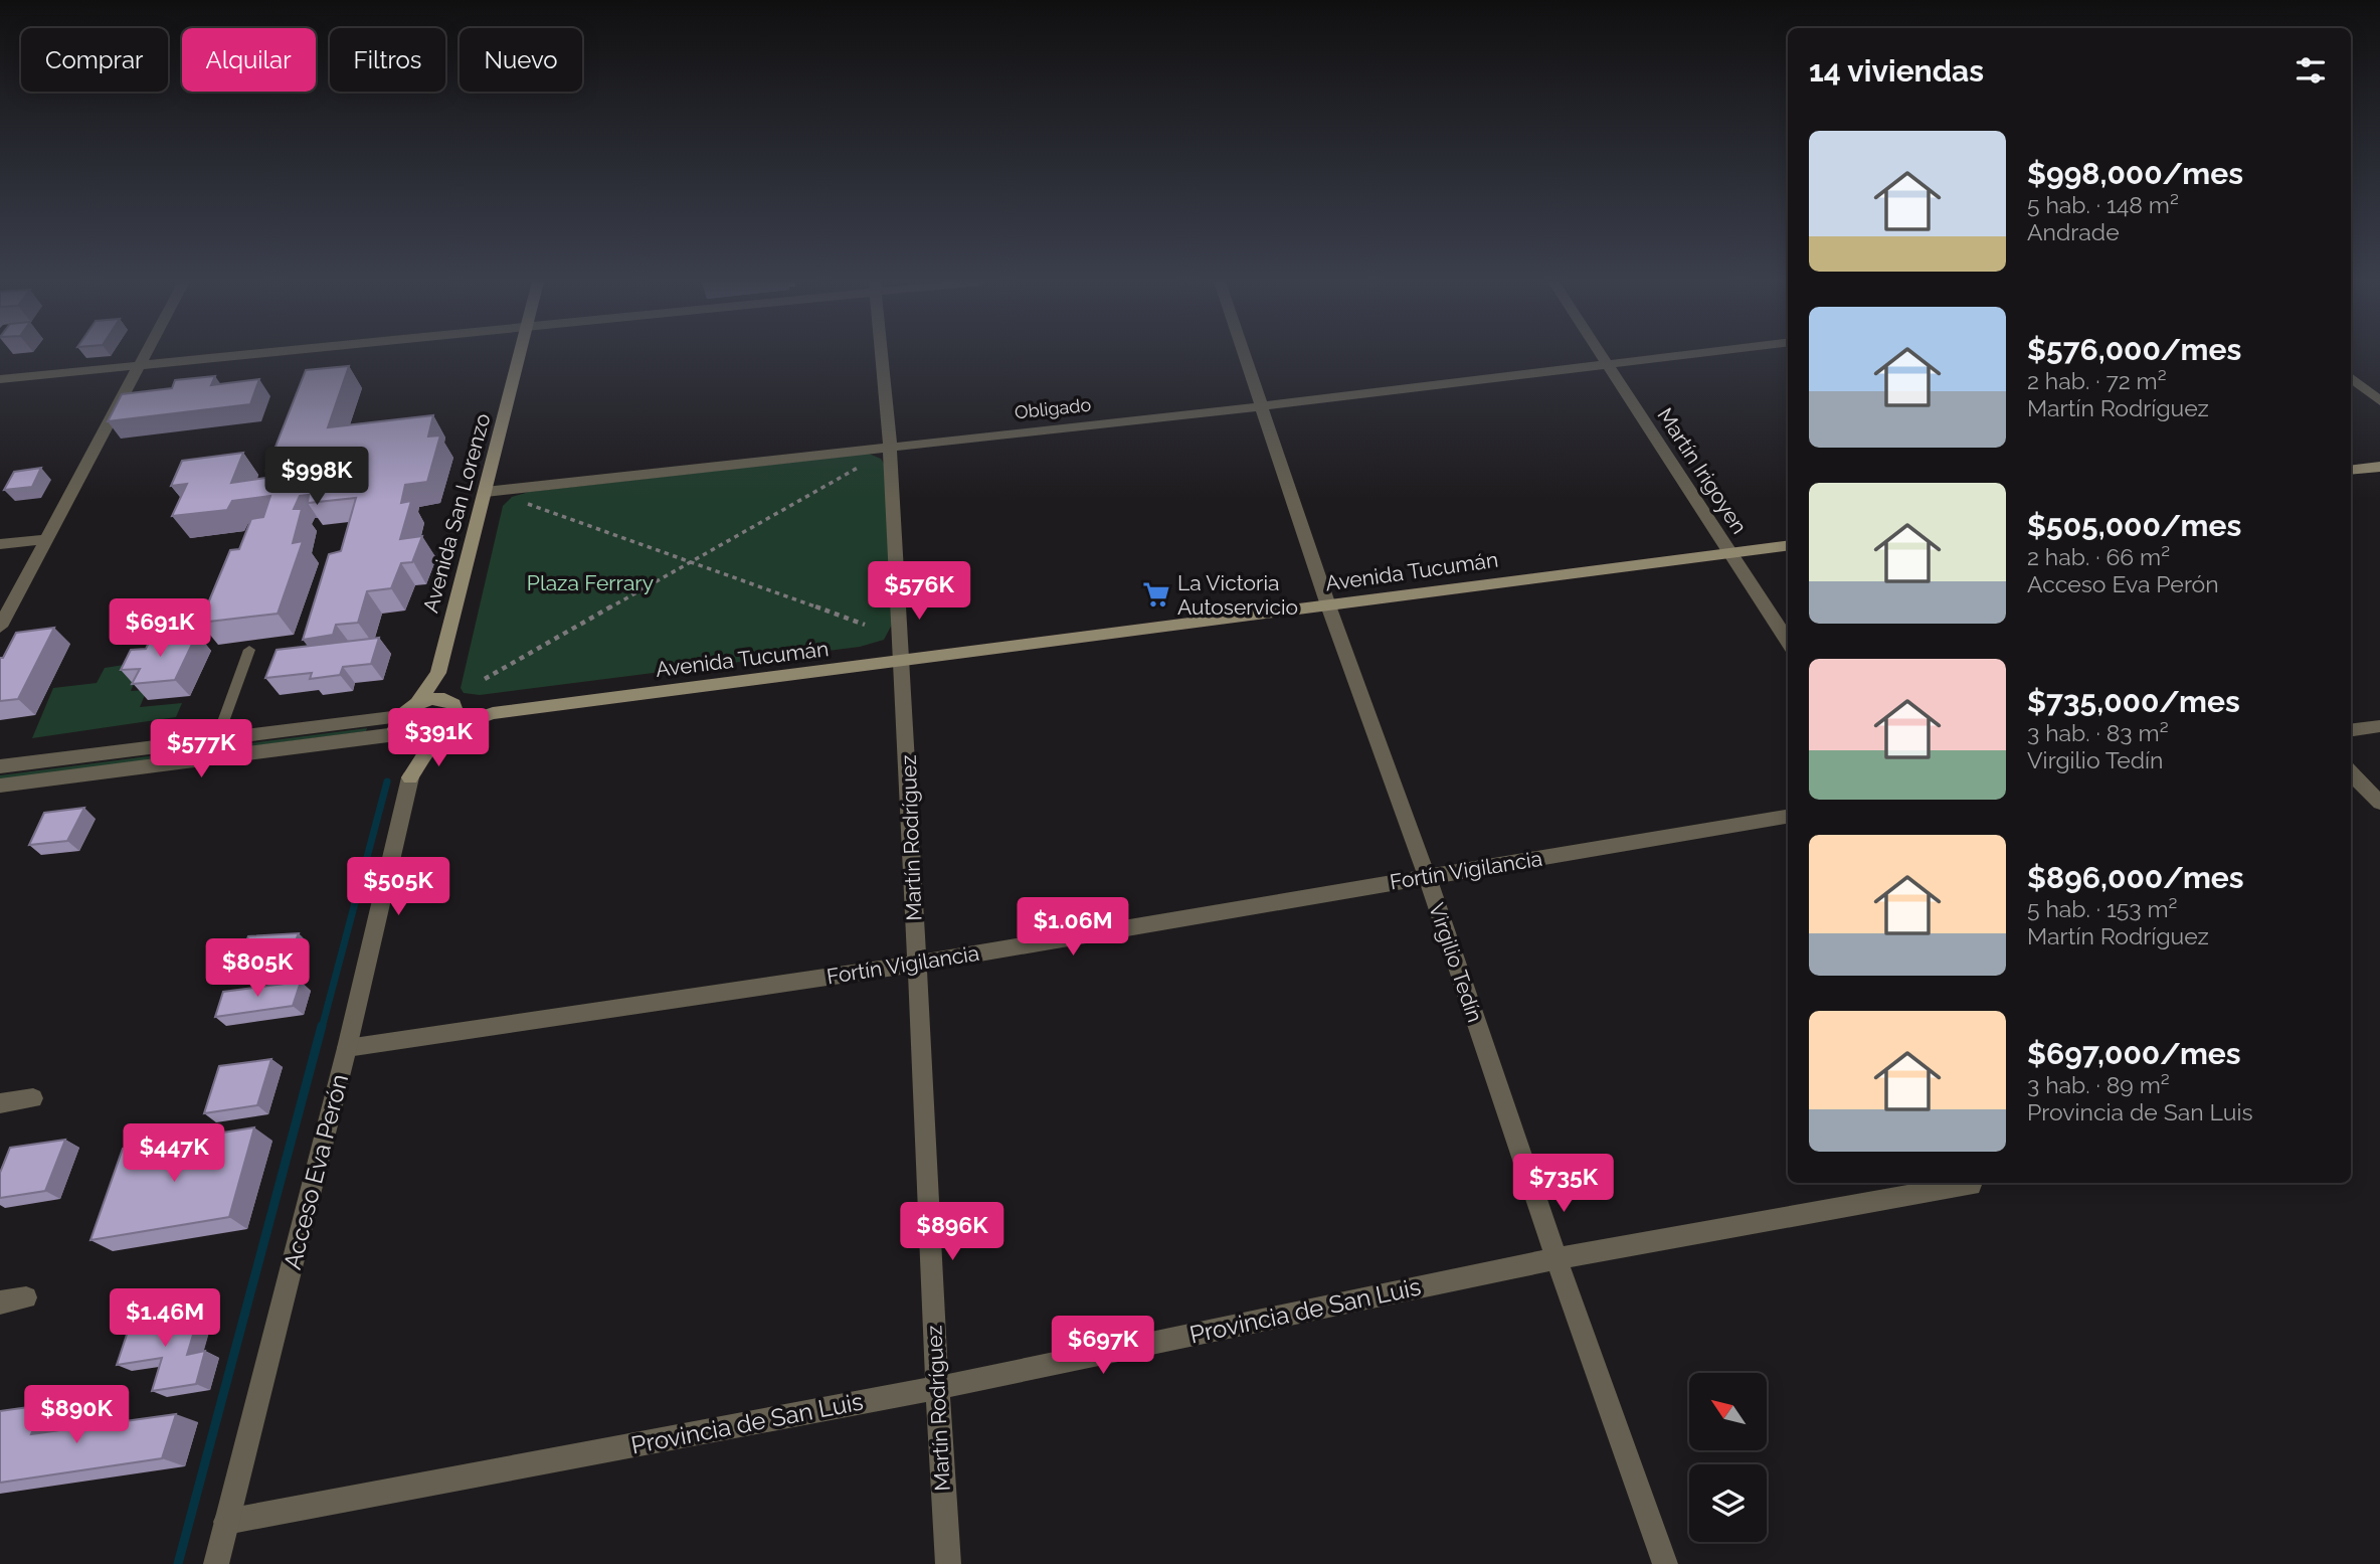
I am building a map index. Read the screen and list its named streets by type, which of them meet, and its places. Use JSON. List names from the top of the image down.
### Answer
{
  "streets": {
    "main road": ["Avenida San Lorenzo", "Avenida Tucumán", "Acceso Eva Perón"],
    "street": [
      "Obligado",
      "Martín Irigoyen",
      "Martín Rodríguez",
      "Fortín Vigilancia",
      "Virgilio Tedín",
      "Provincia de San Luis"
    ]
  },
  "crossings": [
    ["Obligado", "Martín Irigoyen"],
    ["Obligado", "Avenida San Lorenzo"],
    ["Obligado", "Martín Rodríguez"],
    ["Obligado", "Virgilio Tedín"],
    ["Martín Irigoyen", "Avenida Tucumán"],
    ["Avenida San Lorenzo", "Avenida Tucumán"],
    ["Avenida San Lorenzo", "Acceso Eva Perón"],
    ["Avenida Tucumán", "Martín Rodríguez"],
    ["Avenida Tucumán", "Virgilio Tedín"],
    ["Avenida Tucumán", "Acceso Eva Perón"],
    ["Martín Rodríguez", "Fortín Vigilancia"],
    ["Martín Rodríguez", "Provincia de San Luis"],
    ["Fortín Vigilancia", "Virgilio Tedín"],
    ["Fortín Vigilancia", "Acceso Eva Perón"],
    ["Virgilio Tedín", "Provincia de San Luis"],
    ["Acceso Eva Perón", "Provincia de San Luis"]
  ],
  "parks": ["Plaza Ferrary"],
  "places": {
    "supermarket": ["La Victoria Autoservicio"]
  },
  "north": "top left",
  "page": {
    "chip": [
      "Comprar",
      "Alquilar",
      "Filtros",
      "Nuevo"
    ],
    "heading": "14 viviendas",
    "list": [
      {
        "name": "$998,000/mes",
        "note": "5 hab. · 148 m² · Andrade"
      },
      {
        "name": "$576,000/mes",
        "note": "2 hab. · 72 m² · Martín Rodríguez"
      },
      {
        "name": "$505,000/mes",
        "note": "2 hab. · 66 m² · Acceso Eva Perón"
      },
      {
        "name": "$735,000/mes",
        "note": "3 hab. · 83 m² · Virgilio Tedín"
      },
      {
        "name": "$896,000/mes",
        "note": "5 hab. · 153 m² · Martín Rodríguez"
      },
      {
        "name": "$697,000/mes",
        "note": "3 hab. · 89 m² · Provincia de San Luis"
      }
    ],
    "price": [
      "$998K",
      "$576K",
      "$691K",
      "$391K",
      "$577K",
      "$505K",
      "$1.06M",
      "$805K",
      "$447K",
      "$735K",
      "$896K",
      "$1.46M",
      "$697K",
      "$890K"
    ]
  }
}
